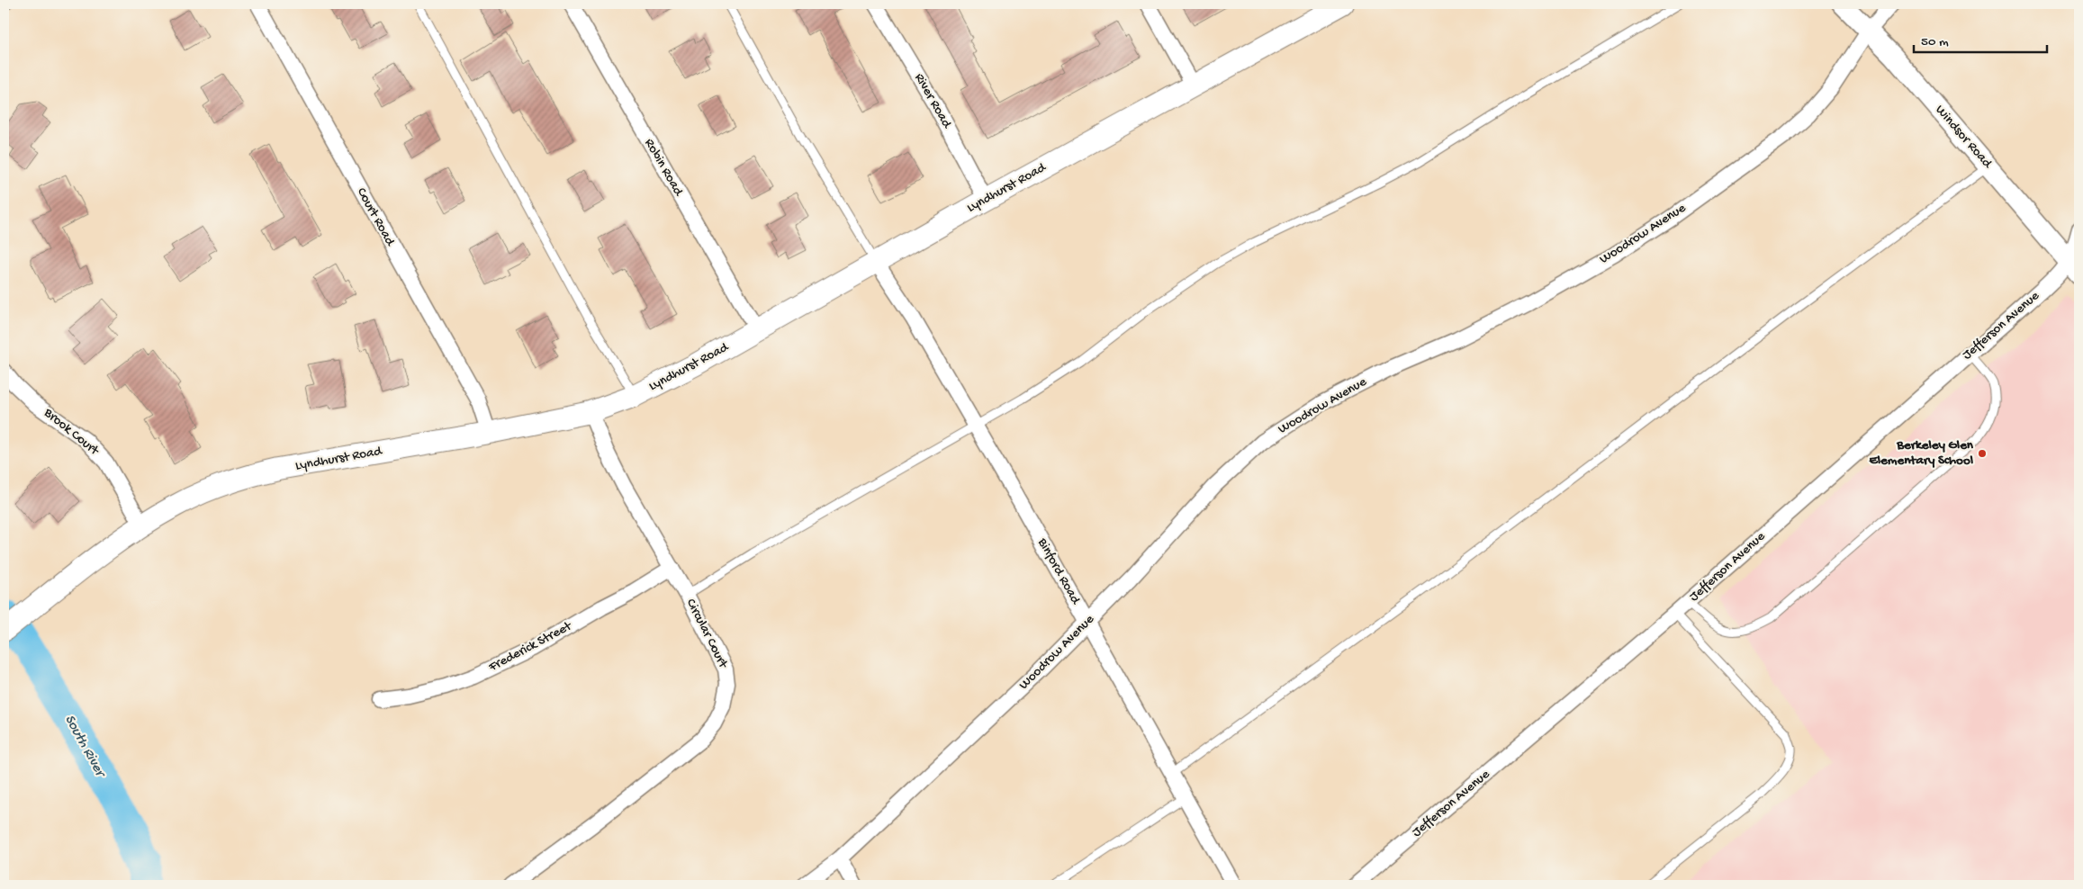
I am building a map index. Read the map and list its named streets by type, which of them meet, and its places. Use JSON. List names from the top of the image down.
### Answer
{
  "streets": {
    "main road": ["Lyndhurst Road"],
    "street": [
      "River Road",
      "Windsor Road",
      "Robin Road",
      "Court Road",
      "Woodrow Avenue",
      "Jefferson Avenue",
      "Brook Court",
      "Binford Road",
      "Circular Court",
      "Frederick Street"
    ]
  },
  "crossings": [
    ["River Road", "Lyndhurst Road"],
    ["Windsor Road", "Woodrow Avenue"],
    ["Windsor Road", "Jefferson Avenue"],
    ["Robin Road", "Lyndhurst Road"],
    ["Lyndhurst Road", "Court Road"],
    ["Lyndhurst Road", "Brook Court"],
    ["Lyndhurst Road", "Binford Road"],
    ["Lyndhurst Road", "Circular Court"],
    ["Woodrow Avenue", "Binford Road"],
    ["Circular Court", "Frederick Street"]
  ],
  "water": ["South River"],
  "places": ["Berkeley Glen Elementary School"],
  "scale_bar": "50 m"
}
